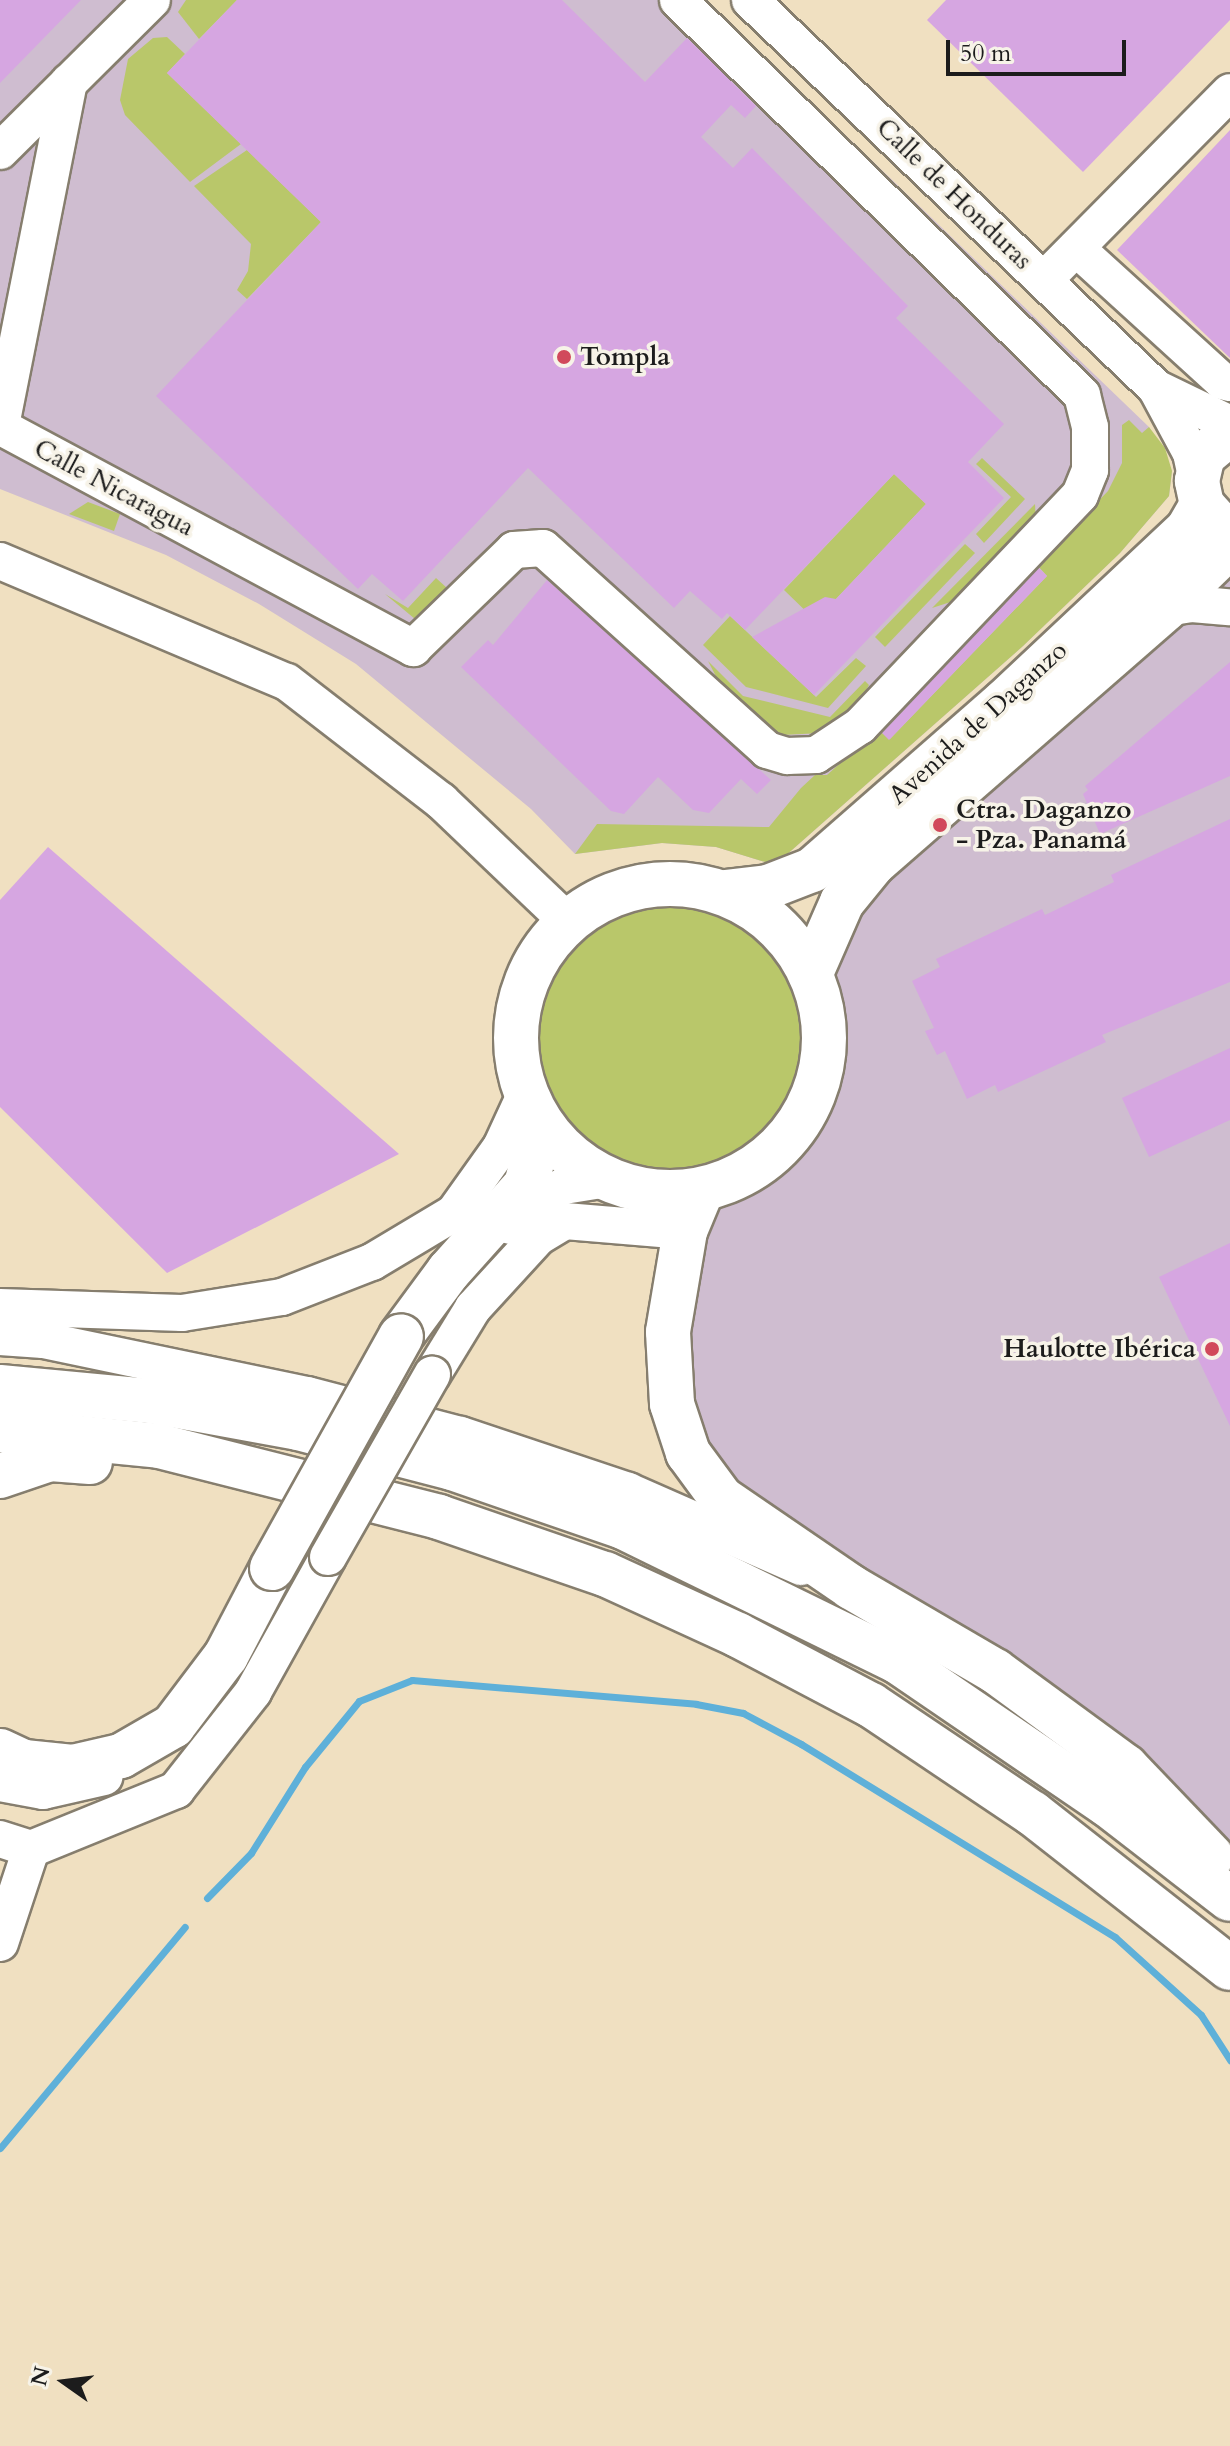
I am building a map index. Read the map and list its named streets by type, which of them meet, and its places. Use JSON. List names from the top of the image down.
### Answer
{
  "streets": {
    "main road": ["Avenida de Daganzo"],
    "street": ["Calle de Honduras", "Calle Nicaragua"]
  },
  "crossings": [
    ["Calle de Honduras", "Avenida de Daganzo"]
  ],
  "places": ["Tompla", "Ctra. Daganzo - Pza. Panamá", "Haulotte Ibérica"],
  "scale_bar": "50 m",
  "north": "left"
}
